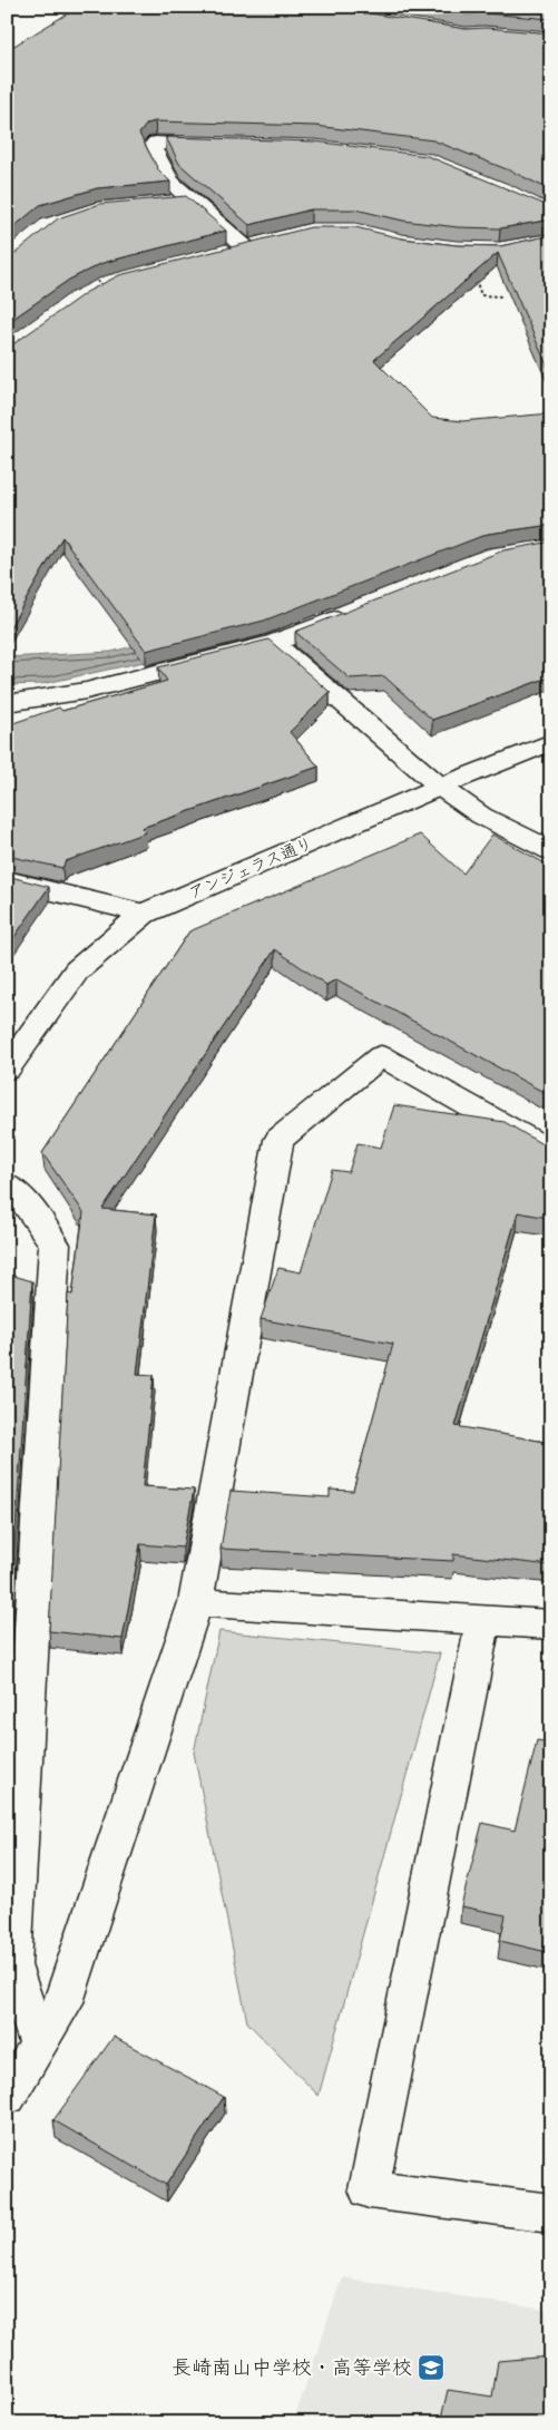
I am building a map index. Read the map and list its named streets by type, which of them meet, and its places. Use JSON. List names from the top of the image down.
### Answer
{
  "streets": {
    "street": ["アンジェラス通り"]
  },
  "places": {
    "school or university": ["長崎南山中学校・高等学校"]
  }
}
